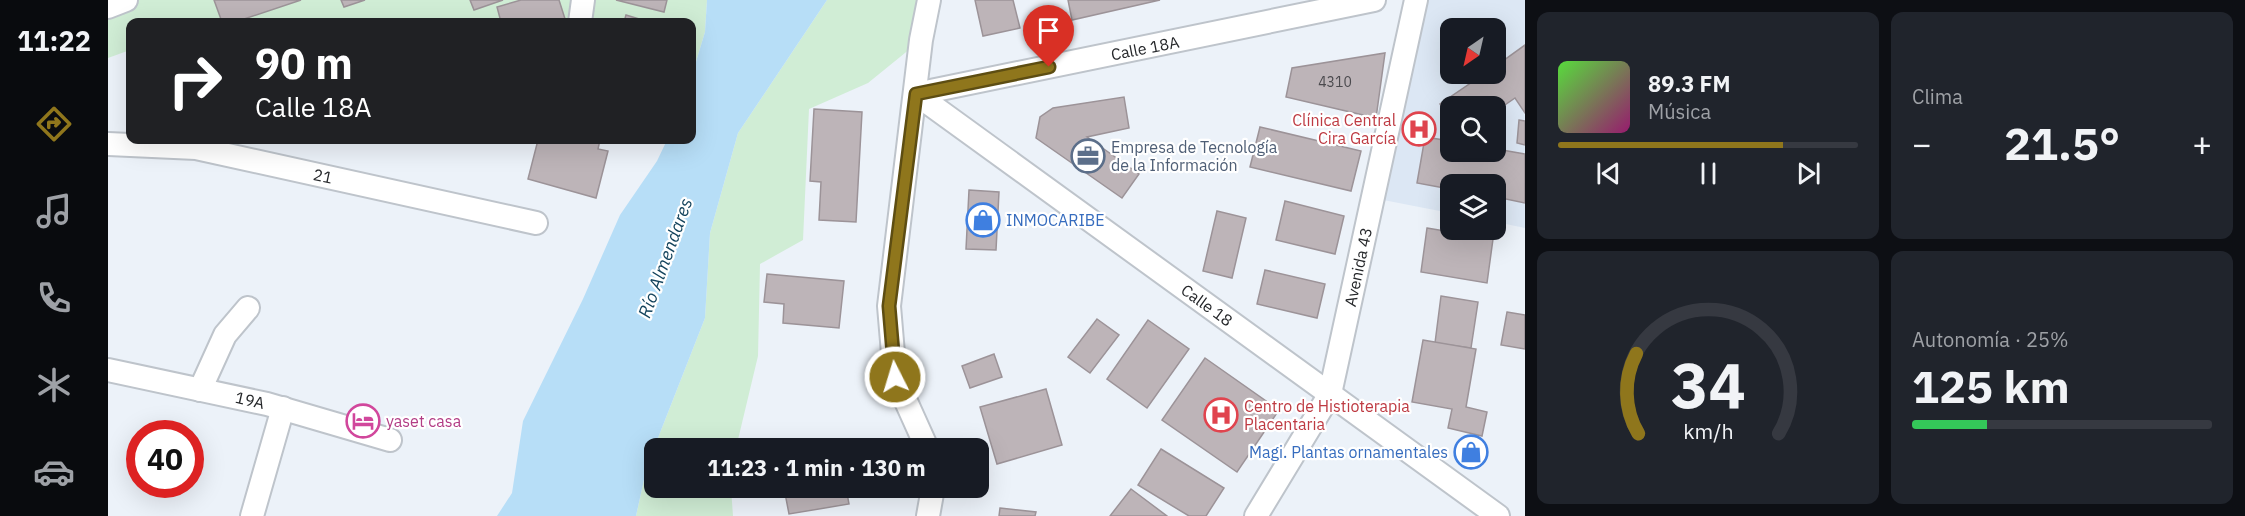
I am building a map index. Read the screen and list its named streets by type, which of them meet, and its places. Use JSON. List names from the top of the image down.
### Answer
{
  "streets": {
    "street": [
      "Calle 18A",
      "21",
      "Avenida 43",
      "Calle 18",
      "19A"
    ]
  },
  "crossings": [
    ["Calle 18A", "Calle 18"],
    ["Avenida 43", "Calle 18"]
  ],
  "water": ["Río Almendares"],
  "places": {
    "hospital": ["Clínica Central Cira García", "Centro de Histioterapia Placentaria"],
    "office": ["Empresa de Tecnología de la Información"],
    "shop": ["INMOCARIBE", "Magi. Plantas ornamentales"],
    "hotel": ["yaset casa"]
  },
  "house_numbers": ["4310"],
  "north": "bottom left",
  "page": {
    "tabs": "11:22",
    "tile": [
      "Clima",
      ["Autonomía · 25%", "125 km"]
    ],
    "turn": ["90 m", "Calle 18A"],
    "song": ["89.3 FM", "Música"],
    "heat": ["−", "21.5°", "+"],
    "limit": "40",
    "trip": "11:23 · 1 min · 130 m",
    "gauge": ["34", "km/h"]
  }
}
